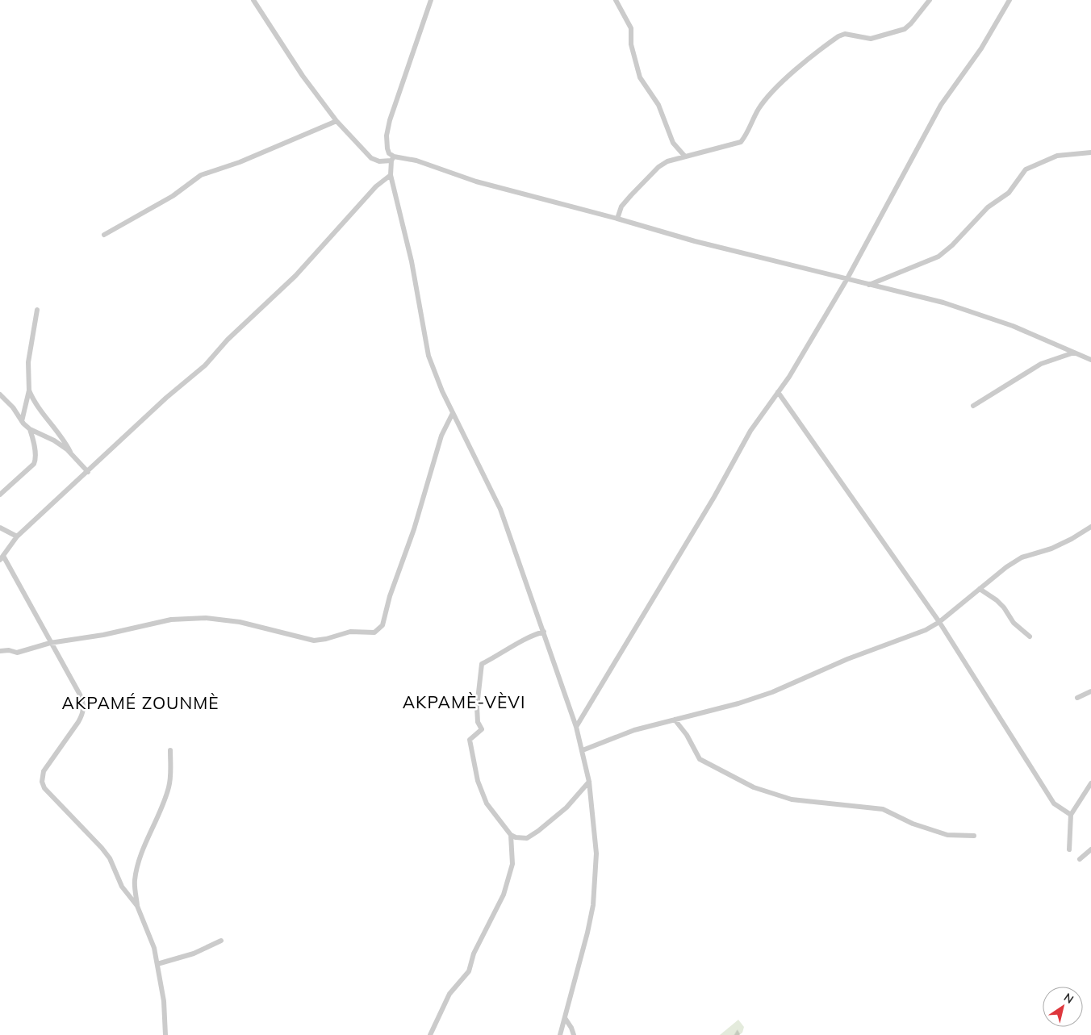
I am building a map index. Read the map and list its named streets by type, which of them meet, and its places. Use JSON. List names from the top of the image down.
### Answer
{
  "districts": ["AKPAMÈ-VÈVI", "AKPAMÉ ZOUNMÈ"],
  "north": "top right"
}
